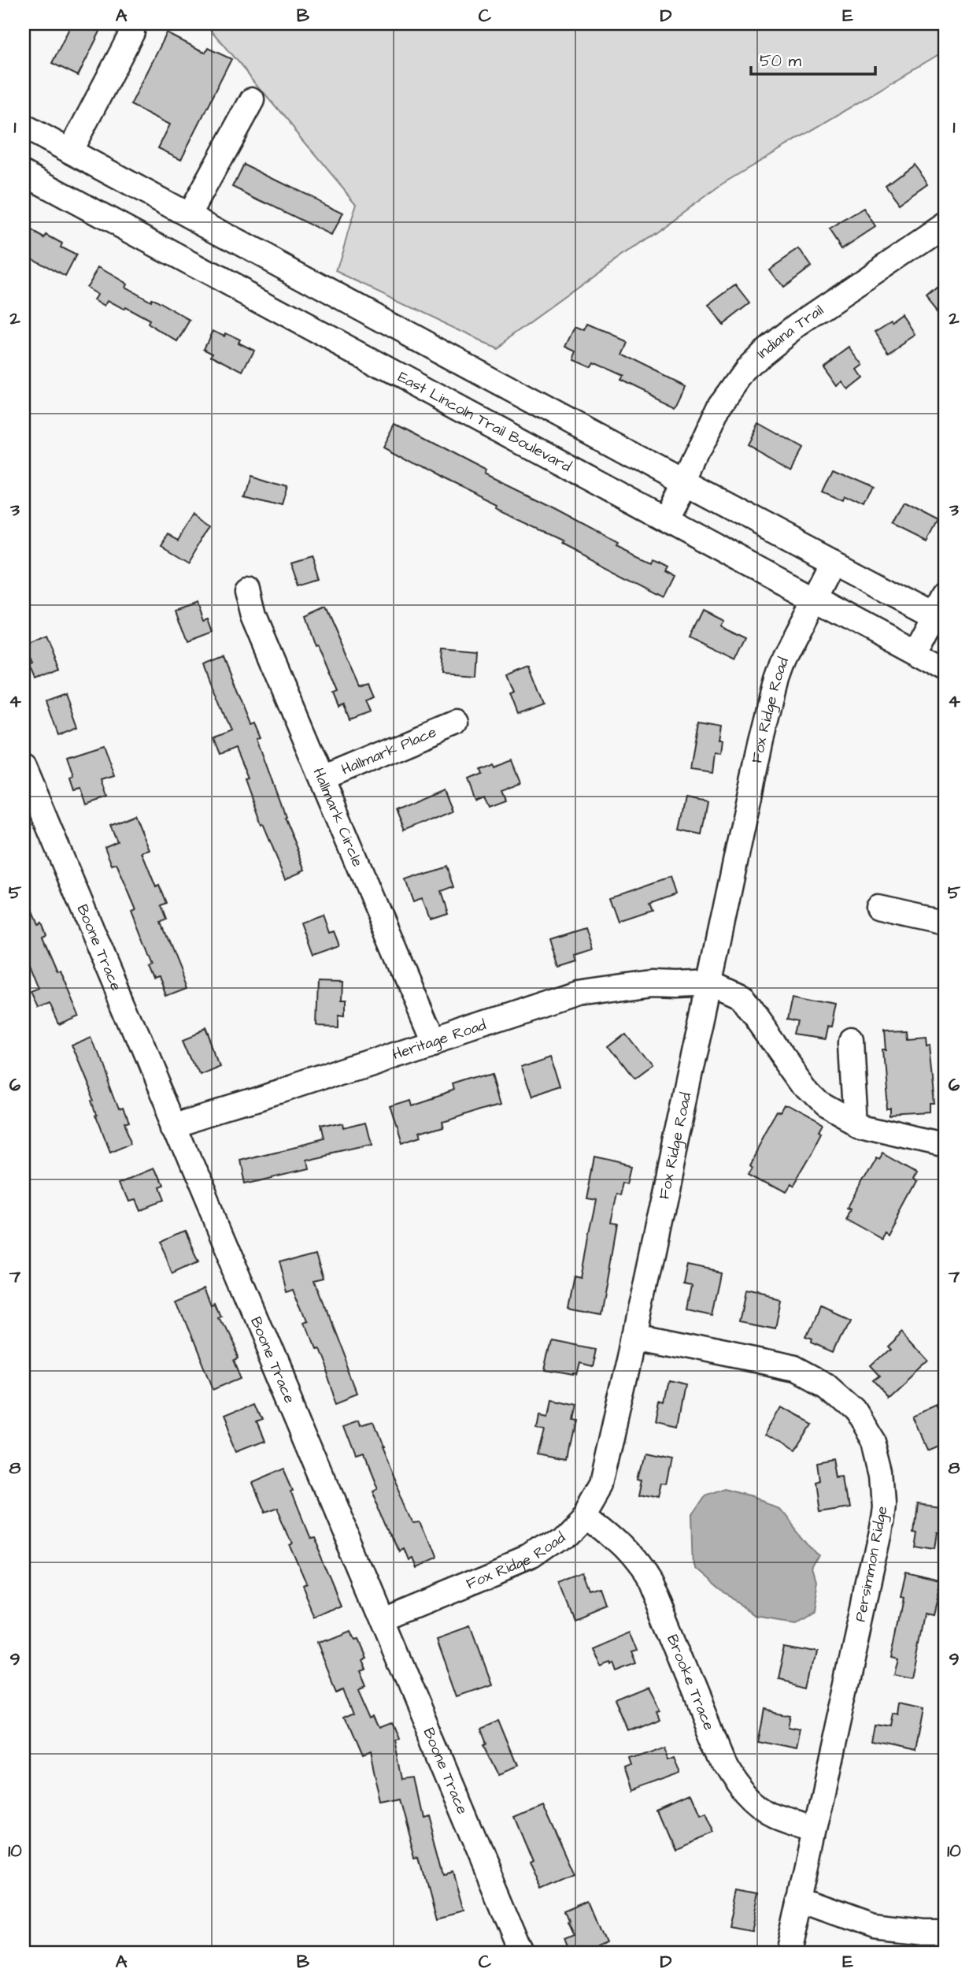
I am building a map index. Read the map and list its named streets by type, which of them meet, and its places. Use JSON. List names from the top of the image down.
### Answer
{
  "streets": {
    "street": [
      "Indiana Trail",
      "East Lincoln Trail Boulevard",
      "Fox Ridge Road",
      "Hallmark Place",
      "Hallmark Circle",
      "Boone Trace",
      "Heritage Road",
      "Persimmon Ridge",
      "Brooke Trace"
    ]
  },
  "crossings": [
    ["Indiana Trail", "East Lincoln Trail Boulevard"],
    ["East Lincoln Trail Boulevard", "Fox Ridge Road"],
    ["Fox Ridge Road", "Boone Trace"],
    ["Fox Ridge Road", "Heritage Road"],
    ["Fox Ridge Road", "Persimmon Ridge"],
    ["Fox Ridge Road", "Brooke Trace"],
    ["Hallmark Place", "Hallmark Circle"],
    ["Hallmark Circle", "Heritage Road"],
    ["Boone Trace", "Heritage Road"],
    ["Persimmon Ridge", "Brooke Trace"]
  ],
  "scale_bar": "50 m",
  "grid": {
    "columns": [
      "A",
      "B",
      "C",
      "D",
      "E"
    ],
    "rows": [
      "1",
      "2",
      "3",
      "4",
      "5",
      "6",
      "7",
      "8",
      "9",
      "10"
    ]
  }
}
